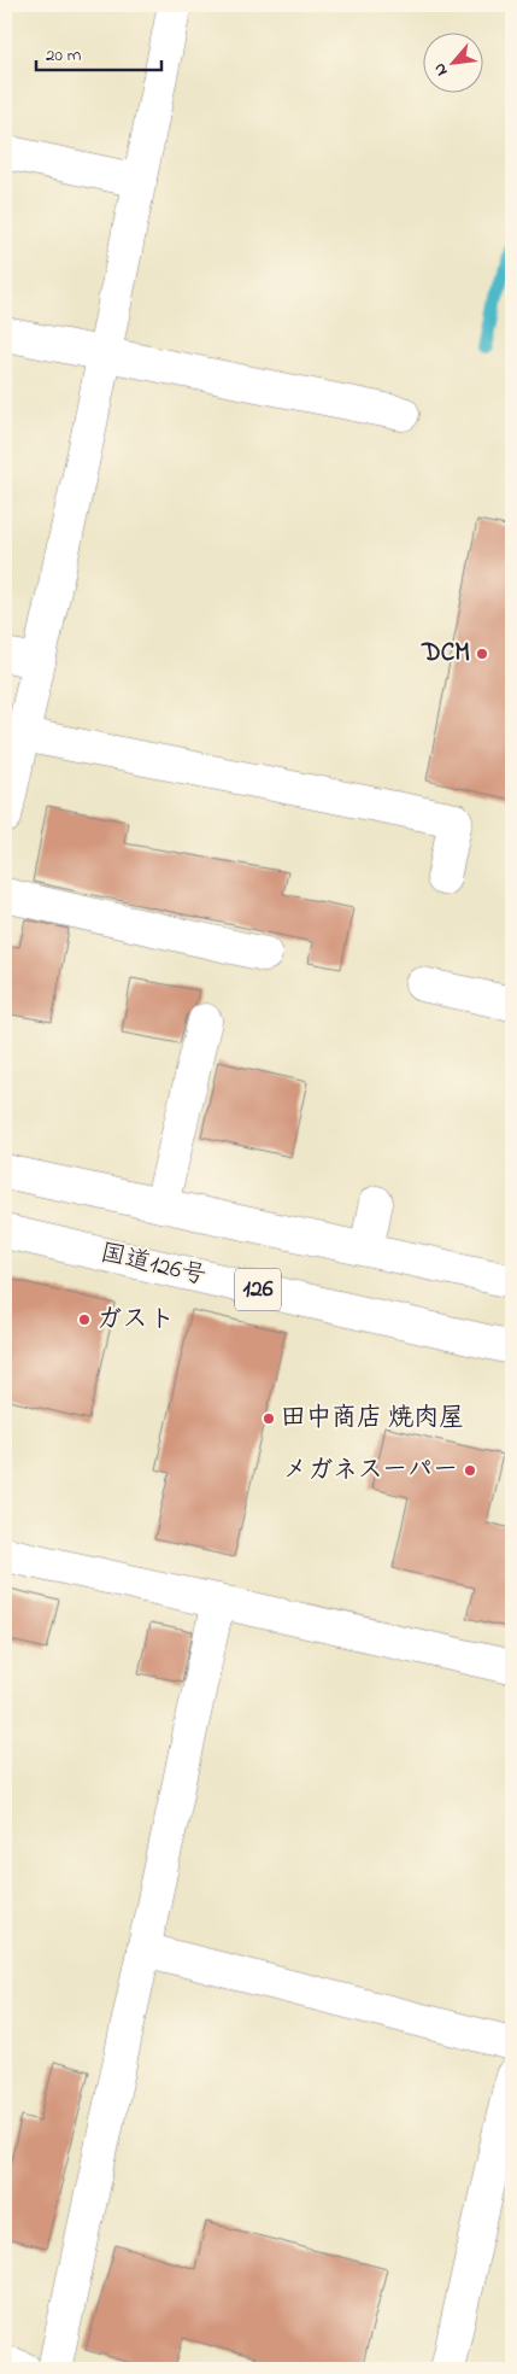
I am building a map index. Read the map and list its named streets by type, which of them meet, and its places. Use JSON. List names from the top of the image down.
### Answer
{
  "streets": {
    "main road": ["国道126号", "126"]
  },
  "places": [
    "DCM",
    "ガスト",
    "田中商店 焼肉屋",
    "メガネスーパー"
  ],
  "scale_bar": "20 m",
  "north": "bottom left"
}
